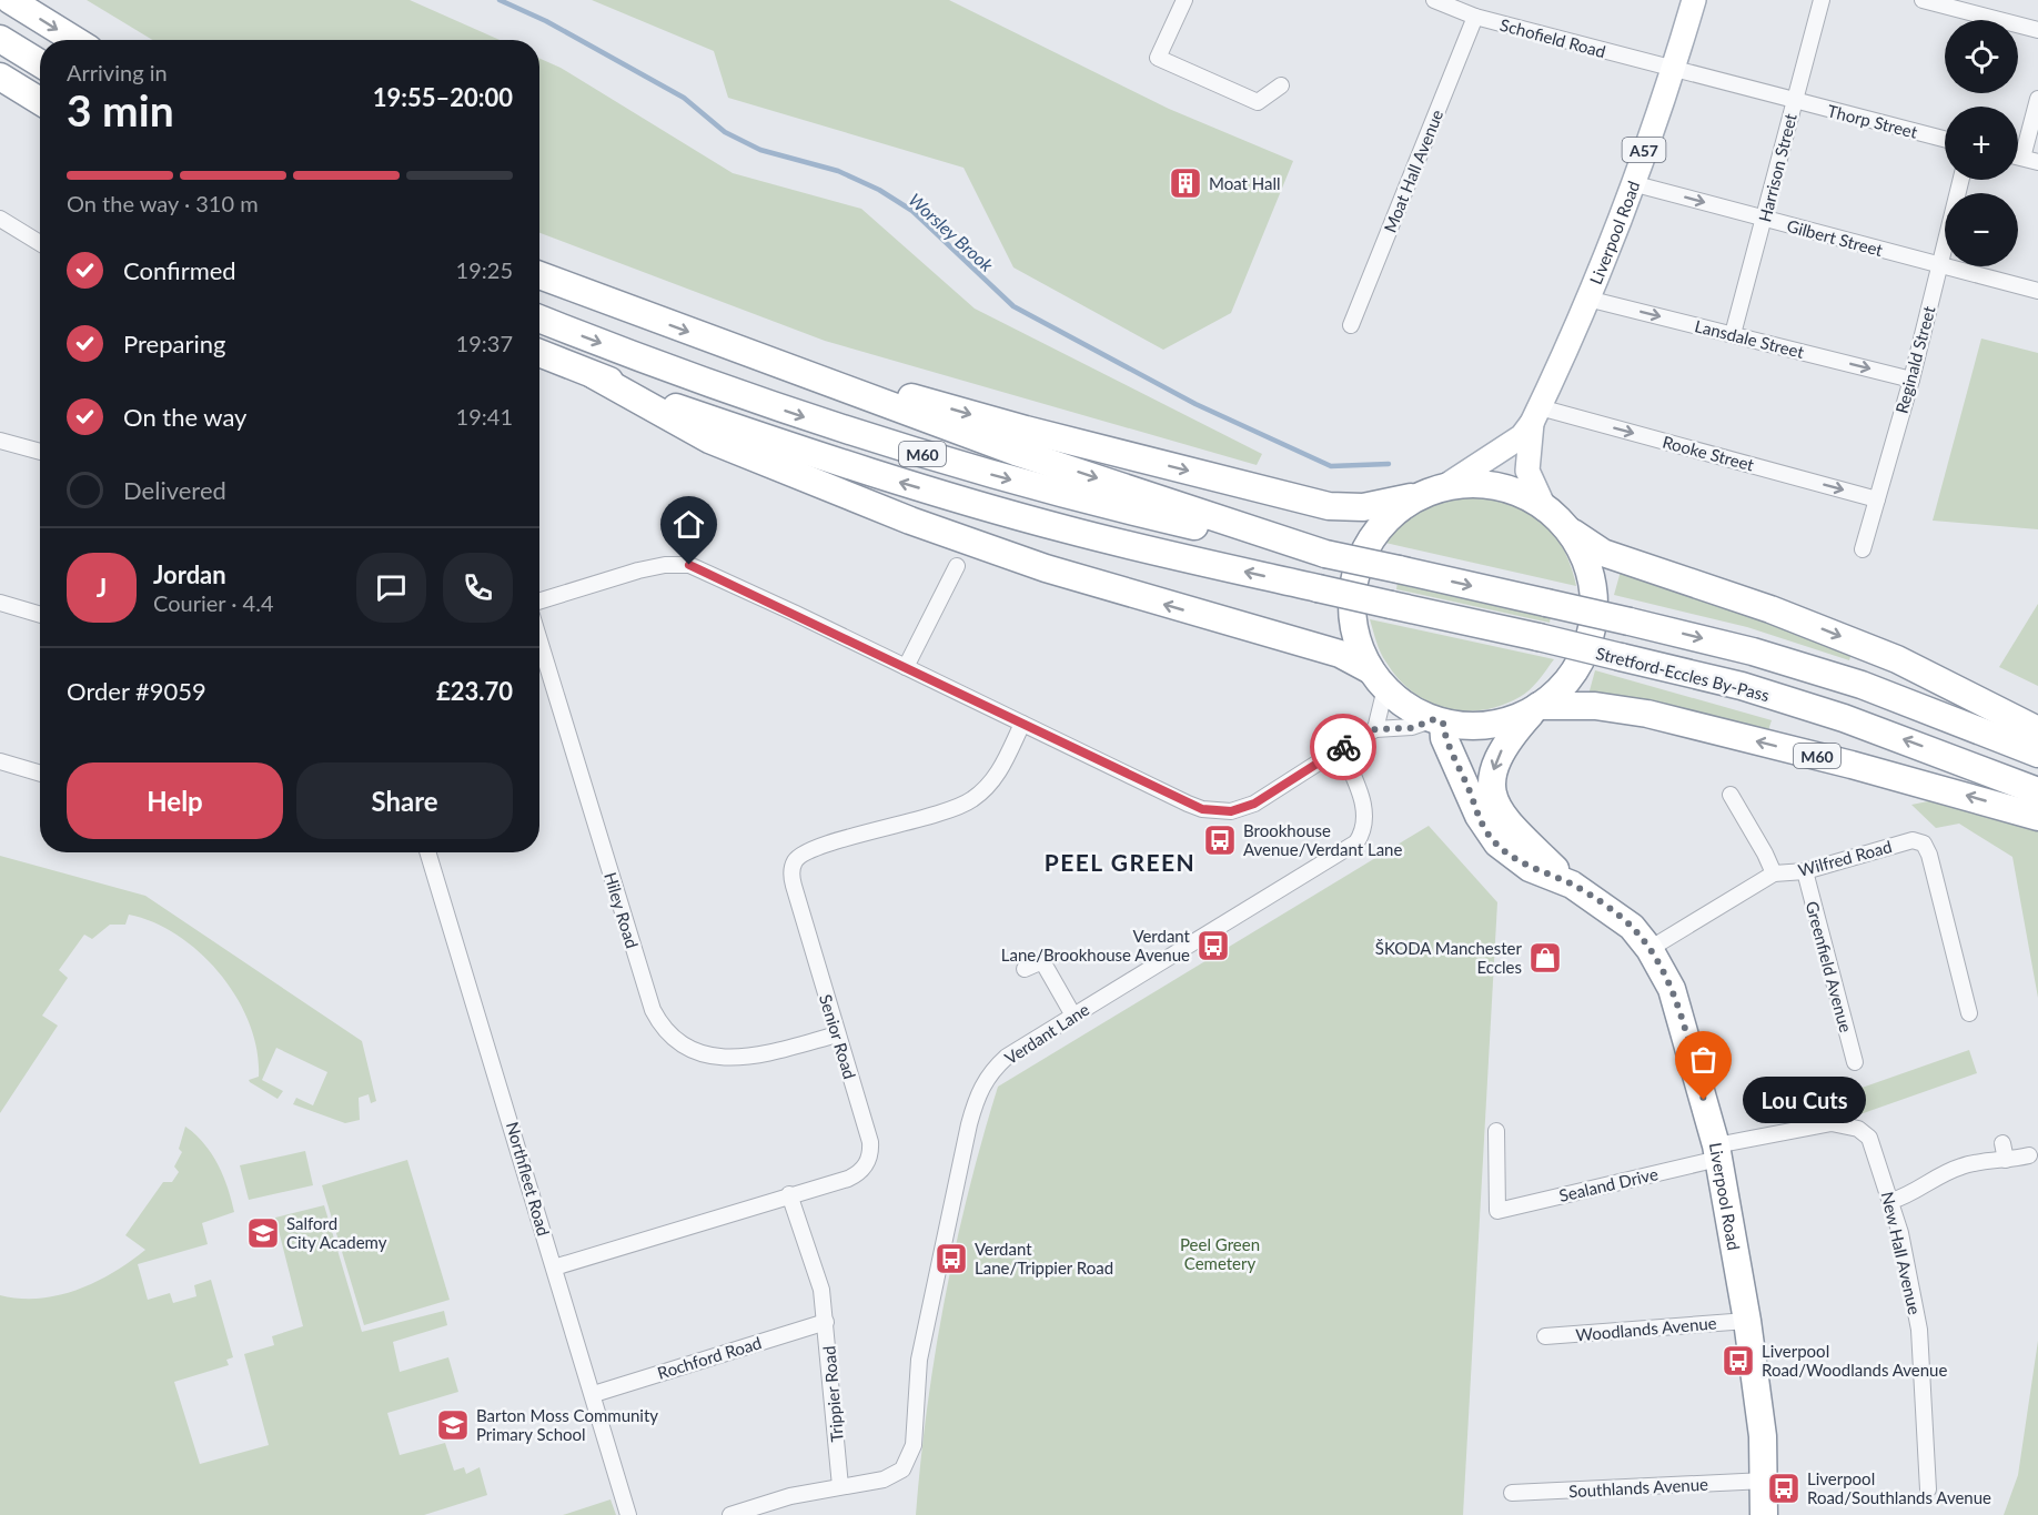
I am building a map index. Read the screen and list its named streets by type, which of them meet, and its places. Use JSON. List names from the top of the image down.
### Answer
{
  "streets": {
    "highway": [
      "A57",
      "Liverpool Road",
      "M60",
      "Stretford-Eccles By-Pass"
    ],
    "street": [
      "Schofield Road",
      "Thorp Street",
      "Harrison Street",
      "Moat Hall Avenue",
      "Gilbert Street",
      "Lansdale Street",
      "Reginald Street",
      "Rooke Street",
      "Wilfred Road",
      "Hiley Road",
      "Greenfield Avenue",
      "Verdant Lane",
      "Senior Road",
      "Northfleet Road",
      "Sealand Drive",
      "New Hall Avenue",
      "Woodlands Avenue",
      "Rochford Road",
      "Trippier Road",
      "Southlands Avenue"
    ]
  },
  "crossings": [
    ["Schofield Road", "Thorp Street"],
    ["Schofield Road", "Moat Hall Avenue"],
    ["Schofield Road", "Liverpool Road"],
    ["Thorp Street", "Harrison Street"],
    ["Thorp Street", "Liverpool Road"],
    ["A57", "Liverpool Road"],
    ["A57", "M60"],
    ["Harrison Street", "Gilbert Street"],
    ["Harrison Street", "Lansdale Street"],
    ["Liverpool Road", "Gilbert Street"],
    ["Liverpool Road", "Lansdale Street"],
    ["Liverpool Road", "Rooke Street"],
    ["Liverpool Road", "M60"],
    ["Liverpool Road", "Wilfred Road"],
    ["Liverpool Road", "Sealand Drive"],
    ["Liverpool Road", "New Hall Avenue"],
    ["Liverpool Road", "Woodlands Avenue"],
    ["Liverpool Road", "Southlands Avenue"],
    ["Gilbert Street", "Reginald Street"],
    ["Lansdale Street", "Reginald Street"],
    ["Reginald Street", "Rooke Street"],
    ["M60", "Stretford-Eccles By-Pass"],
    ["Wilfred Road", "Greenfield Avenue"],
    ["Hiley Road", "Senior Road"],
    ["Verdant Lane", "Trippier Road"],
    ["Senior Road", "Northfleet Road"],
    ["Senior Road", "Trippier Road"],
    ["Northfleet Road", "Rochford Road"],
    ["Sealand Drive", "New Hall Avenue"],
    ["Rochford Road", "Trippier Road"]
  ],
  "one_way": ["Lansdale Street", "Rooke Street"],
  "districts": ["PEEL GREEN"],
  "water": ["Worsley Brook"],
  "parks": ["Peel Green Cemetery"],
  "places": {
    "building": ["Moat Hall"],
    "bus stop": [
      "Brookhouse Avenue/Verdant Lane",
      "Verdant Lane/Brookhouse Avenue",
      "Verdant Lane/Trippier Road",
      "Liverpool Road/Woodlands Avenue",
      "Liverpool Road/Southlands Avenue"
    ],
    "shop": ["ŠKODA Manchester Eccles"],
    "other": ["Lou Cuts"],
    "school or university": ["Salford City Academy", "Barton Moss Community Primary School"]
  },
  "page": {
    "map_buttons": ["+", "−"],
    "heading": ["3 min", "Arriving in", "19:55–20:00"],
    "panel": [
      "Jordan",
      "Courier · 4.4",
      "Order #9059",
      "£23.70"
    ],
    "bar": "On the way · 310 m",
    "list": [
      ["Confirmed", "19:25"],
      ["Preparing", "19:37"],
      ["On the way", "19:41"],
      "Delivered"
    ],
    "round": "J",
    "buttons": ["Help", "Share"],
    "bubble": "Lou Cuts"
  }
}
